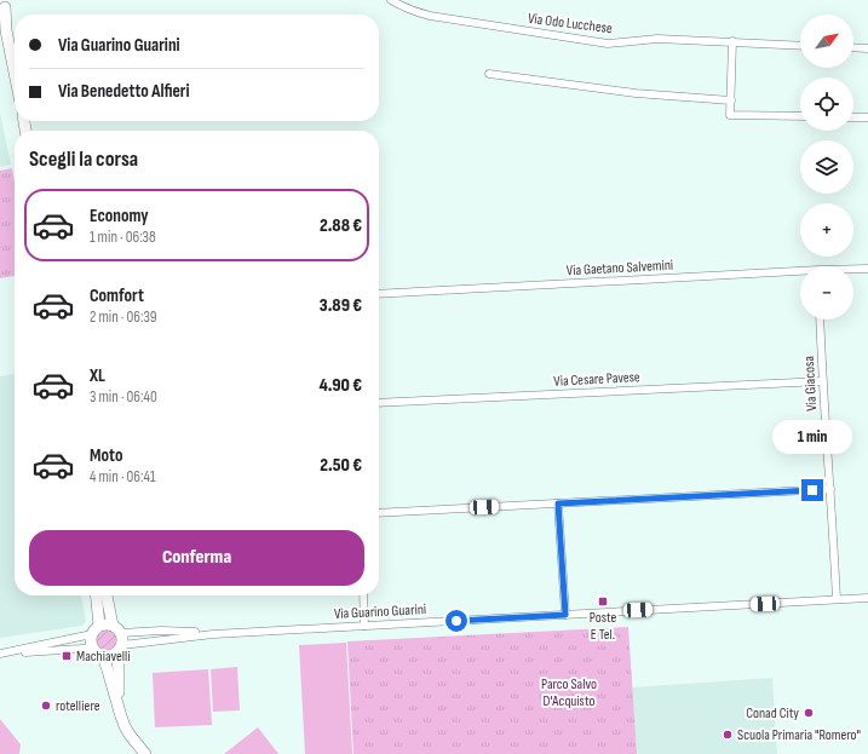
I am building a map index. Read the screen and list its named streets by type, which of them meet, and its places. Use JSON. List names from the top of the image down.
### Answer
{
  "streets": {
    "street": [
      "Via Odo Lucchese",
      "Via Gaetano Salvemini",
      "Via Cesare Pavese",
      "Via Giacosa",
      "Via Guarino Guarini"
    ]
  },
  "crossings": [
    ["Via Cesare Pavese", "Via Giacosa"],
    ["Via Giacosa", "Via Guarino Guarini"]
  ],
  "parks": ["Parco Salvo D'Acquisto"],
  "places": {
    "transit": ["Poste E Tel.", "Machiavelli"],
    "other": ["rotelliere", "Conad City", "Scuola Primaria \"Romero\""]
  },
  "north": "top right",
  "page": {
    "map_buttons": ["+", "−"],
    "banner": ["Via Guarino Guarini", "Via Benedetto Alfieri"],
    "heading": "Scegli la corsa",
    "list": [
      {
        "name": "Economy",
        "note": "1 min · 06:38",
        "value": "2.88 €"
      },
      {
        "name": "Comfort",
        "note": "2 min · 06:39",
        "value": "3.89 €"
      },
      {
        "name": "XL",
        "note": "3 min · 06:40",
        "value": "4.90 €"
      },
      {
        "name": "Moto",
        "note": "4 min · 06:41",
        "value": "2.50 €"
      }
    ],
    "bubble": "1 min",
    "buttons": "Conferma"
  }
}
